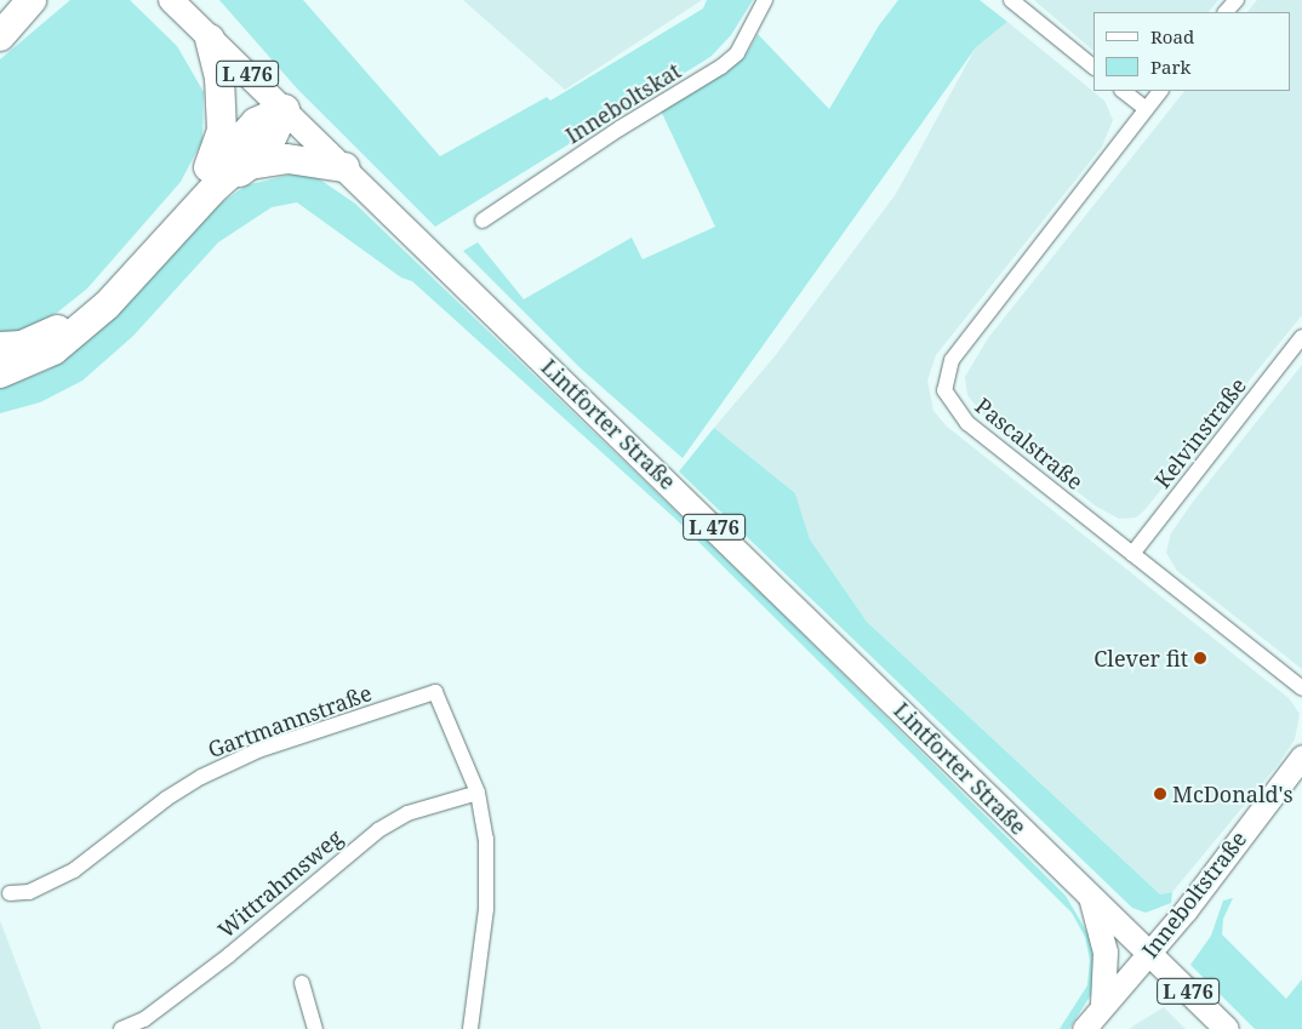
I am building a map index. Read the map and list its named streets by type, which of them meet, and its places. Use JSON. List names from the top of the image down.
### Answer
{
  "streets": {
    "main road": ["L 476", "Lintforter Straße"],
    "street": [
      "Inneboltskat",
      "Kelvinstraße",
      "Pascalstraße",
      "Gartmannstraße",
      "Wittrahmsweg",
      "Inneboltstraße"
    ]
  },
  "crossings": [
    ["Lintforter Straße", "Inneboltstraße"],
    ["Kelvinstraße", "Pascalstraße"],
    ["Gartmannstraße", "Wittrahmsweg"]
  ],
  "places": ["Clever fit", "McDonald's"],
  "legend": ["Road", "Park"]
}
